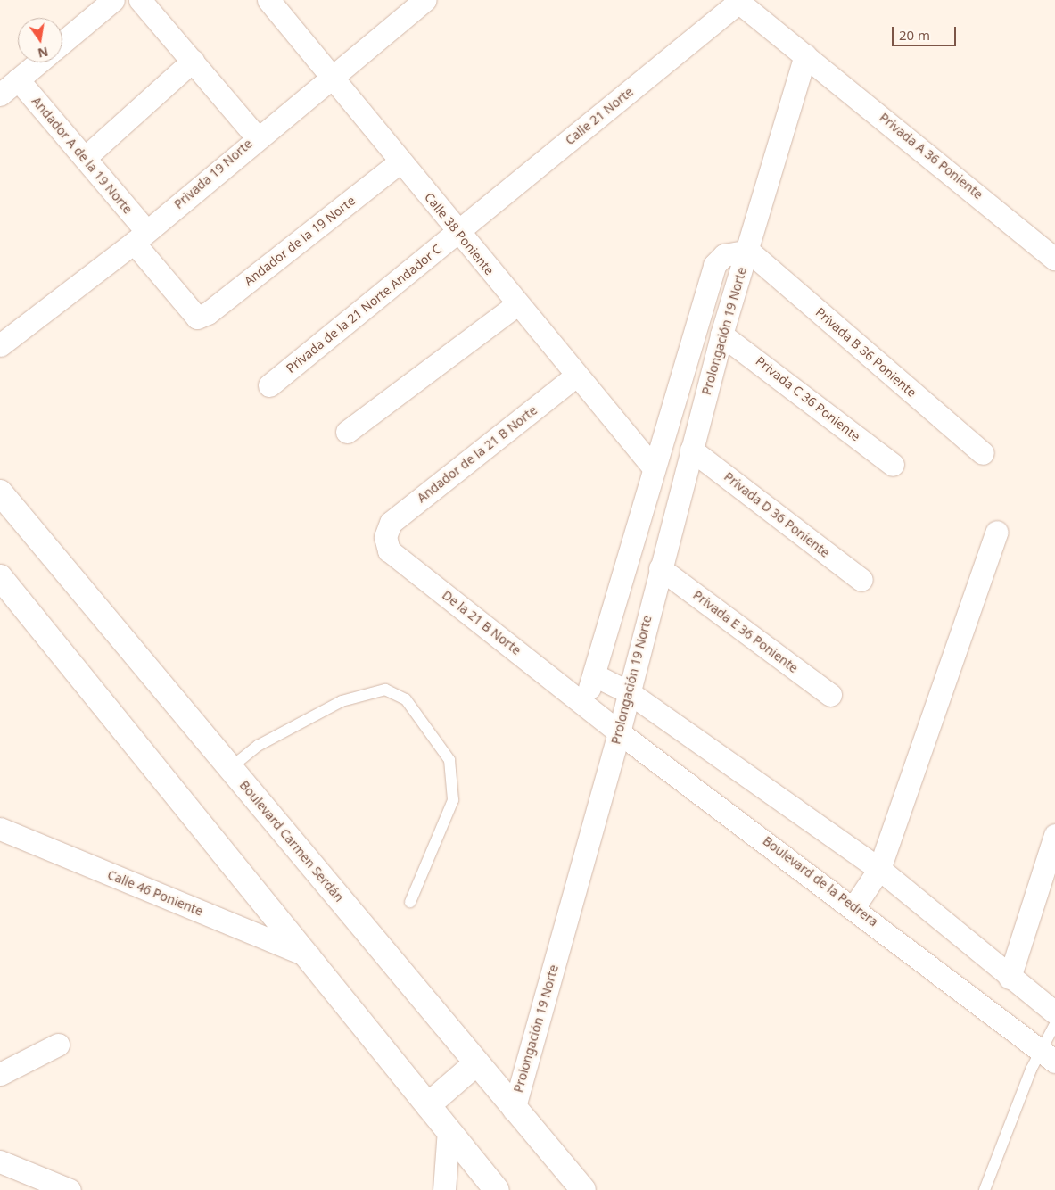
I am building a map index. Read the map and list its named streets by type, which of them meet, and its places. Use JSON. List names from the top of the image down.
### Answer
{
  "streets": {
    "main road": ["Boulevard Carmen Serdán"],
    "street": [
      "Calle 21 Norte",
      "Andador A de la 19 Norte",
      "Privada A 36 Poniente",
      "Privada 19 Norte",
      "Calle 38 Poniente",
      "Andador de la 19 Norte",
      "Privada de la 21 Norte Andador C",
      "Prolongación 19 Norte",
      "Privada B 36 Poniente",
      "Privada C 36 Poniente",
      "Andador de la 21 B Norte",
      "Privada D 36 Poniente",
      "De la 21 B Norte",
      "Privada E 36 Poniente",
      "Boulevard de la Pedrera",
      "Calle 46 Poniente"
    ]
  },
  "crossings": [
    ["Calle 21 Norte", "Privada A 36 Poniente"],
    ["Calle 21 Norte", "Calle 38 Poniente"],
    ["Calle 21 Norte", "Privada de la 21 Norte Andador C"],
    ["Andador A de la 19 Norte", "Privada 19 Norte"],
    ["Andador A de la 19 Norte", "Andador de la 19 Norte"],
    ["Privada A 36 Poniente", "Prolongación 19 Norte"],
    ["Privada 19 Norte", "Calle 38 Poniente"],
    ["Calle 38 Poniente", "Andador de la 19 Norte"],
    ["Calle 38 Poniente", "Privada de la 21 Norte Andador C"],
    ["Calle 38 Poniente", "Prolongación 19 Norte"],
    ["Calle 38 Poniente", "Andador de la 21 B Norte"],
    ["Prolongación 19 Norte", "Privada B 36 Poniente"],
    ["Prolongación 19 Norte", "Privada C 36 Poniente"],
    ["Prolongación 19 Norte", "Privada D 36 Poniente"],
    ["Prolongación 19 Norte", "De la 21 B Norte"],
    ["Prolongación 19 Norte", "Privada E 36 Poniente"],
    ["Prolongación 19 Norte", "Boulevard Carmen Serdán"],
    ["Prolongación 19 Norte", "Boulevard de la Pedrera"],
    ["Andador de la 21 B Norte", "De la 21 B Norte"],
    ["De la 21 B Norte", "Boulevard de la Pedrera"]
  ],
  "scale_bar": "20 m",
  "north": "bottom"
}
